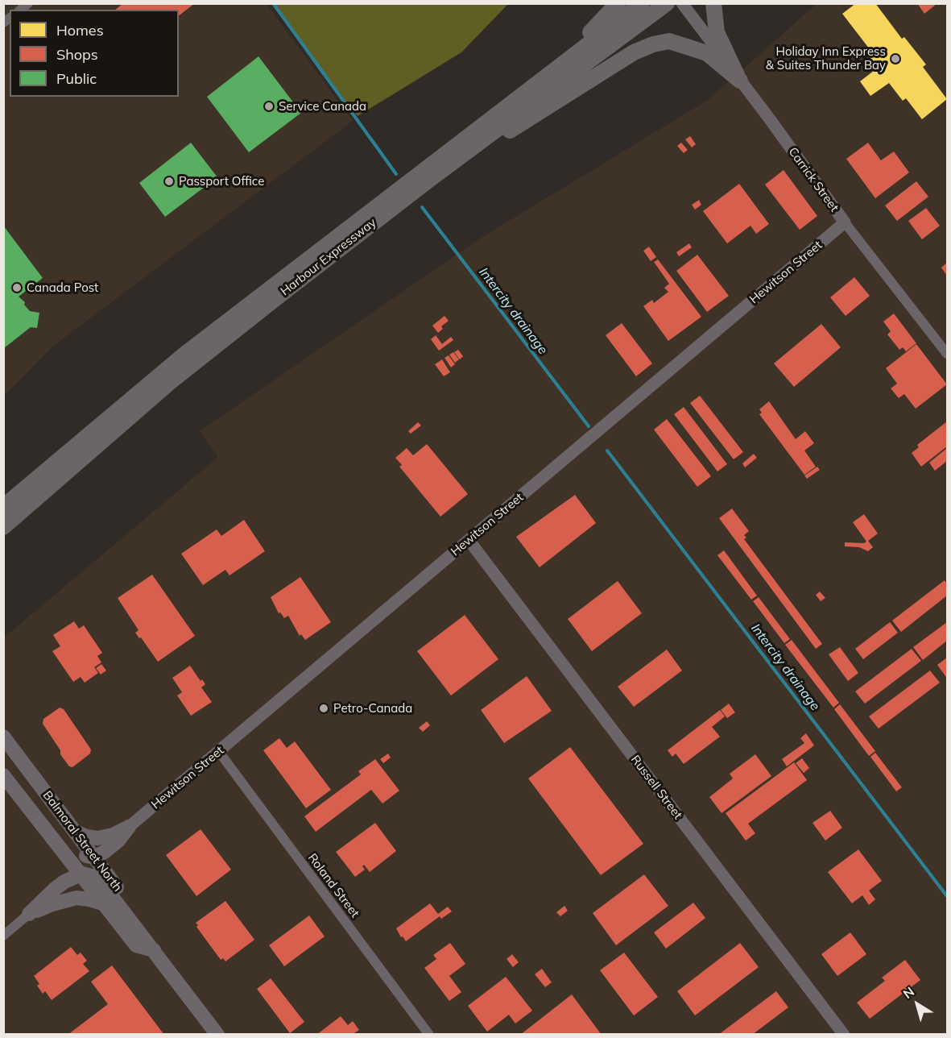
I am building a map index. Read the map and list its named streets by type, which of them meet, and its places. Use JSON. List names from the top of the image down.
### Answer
{
  "streets": {
    "main road": ["Harbour Expressway", "Balmoral Street North"],
    "street": [
      "Carrick Street",
      "Hewitson Street",
      "Russell Street",
      "Roland Street"
    ]
  },
  "crossings": [
    ["Carrick Street", "Hewitson Street"],
    ["Hewitson Street", "Russell Street"],
    ["Hewitson Street", "Roland Street"]
  ],
  "water": ["Intercity drainage"],
  "places": [
    "Holiday Inn Express & Suites Thunder Bay",
    "Service Canada",
    "Passport Office",
    "Canada Post",
    "Petro-Canada"
  ],
  "legend": ["Homes", "Shops", "Public"],
  "north": "top left"
}
